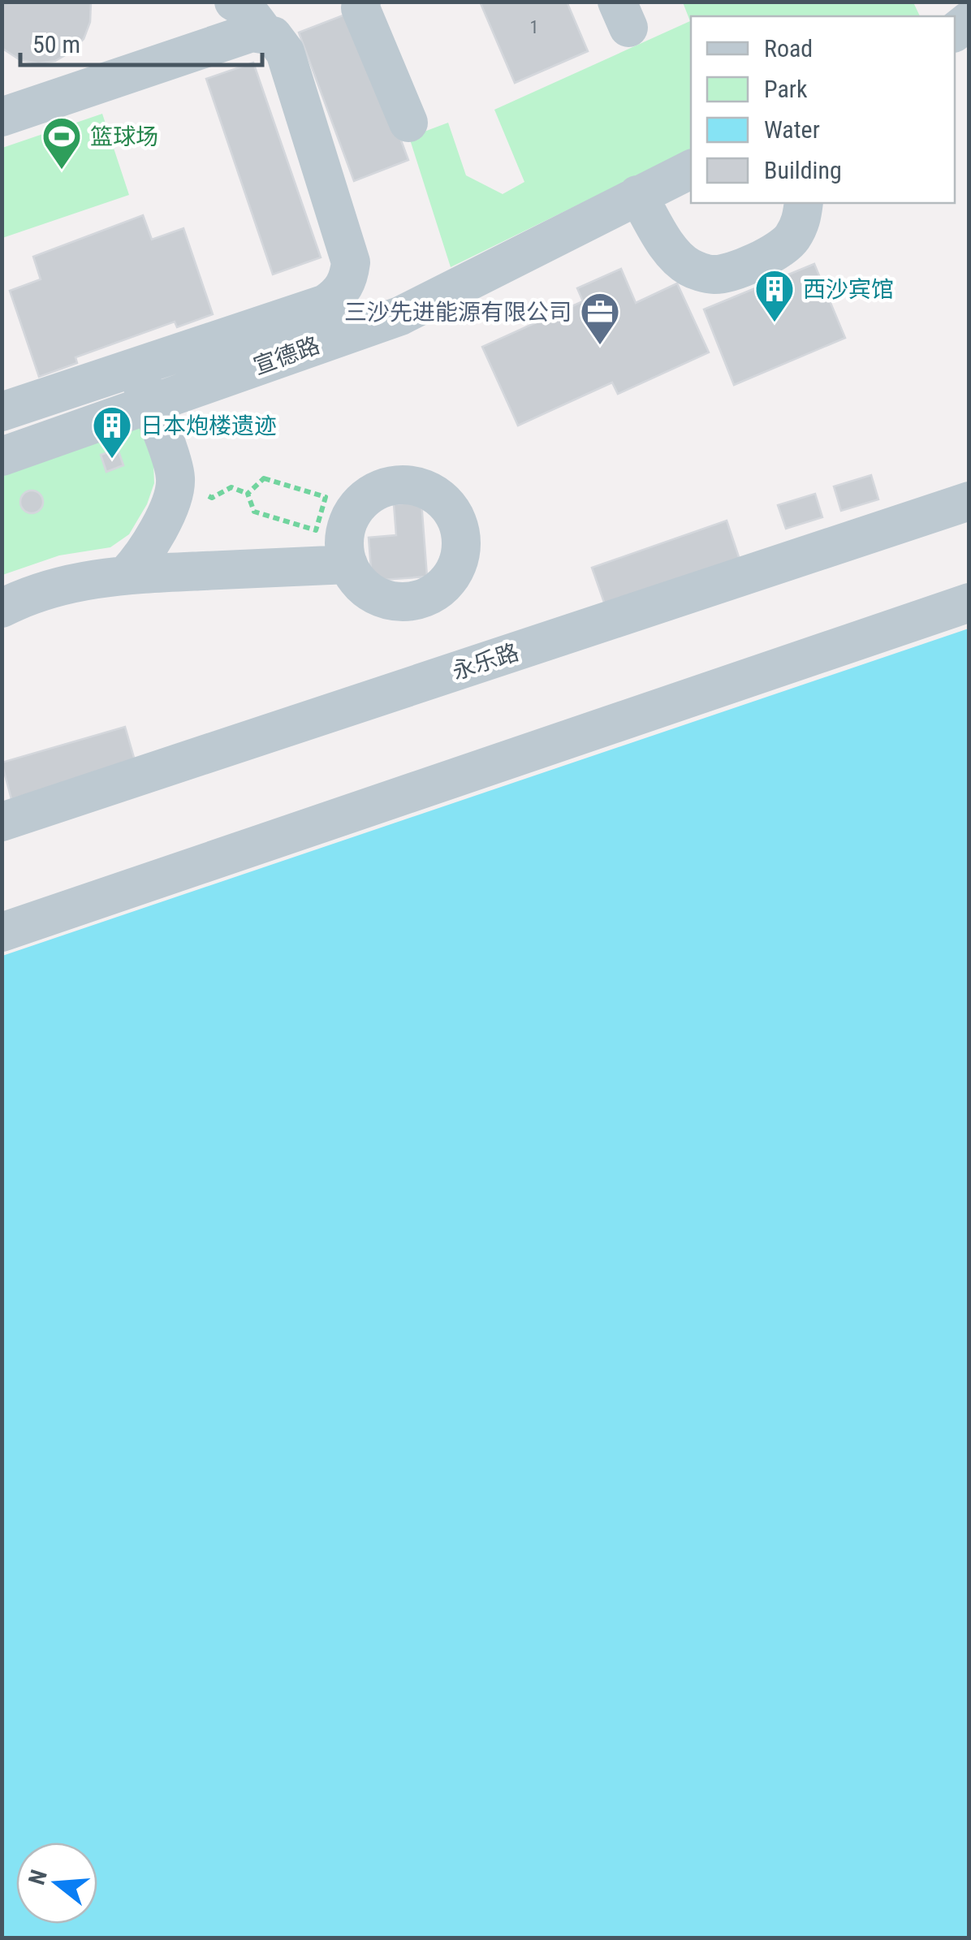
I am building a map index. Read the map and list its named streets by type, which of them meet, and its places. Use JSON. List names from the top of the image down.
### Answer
{
  "streets": {
    "street": ["宣德路", "永乐路"]
  },
  "places": {
    "sports": ["篮球场"],
    "building": ["西沙宾馆", "日本炮楼遗迹"],
    "office": ["三沙先进能源有限公司"]
  },
  "house_numbers": ["1"],
  "legend": [
    "Road",
    "Park",
    "Water",
    "Building"
  ],
  "scale_bar": "50 m",
  "north": "left"
}
